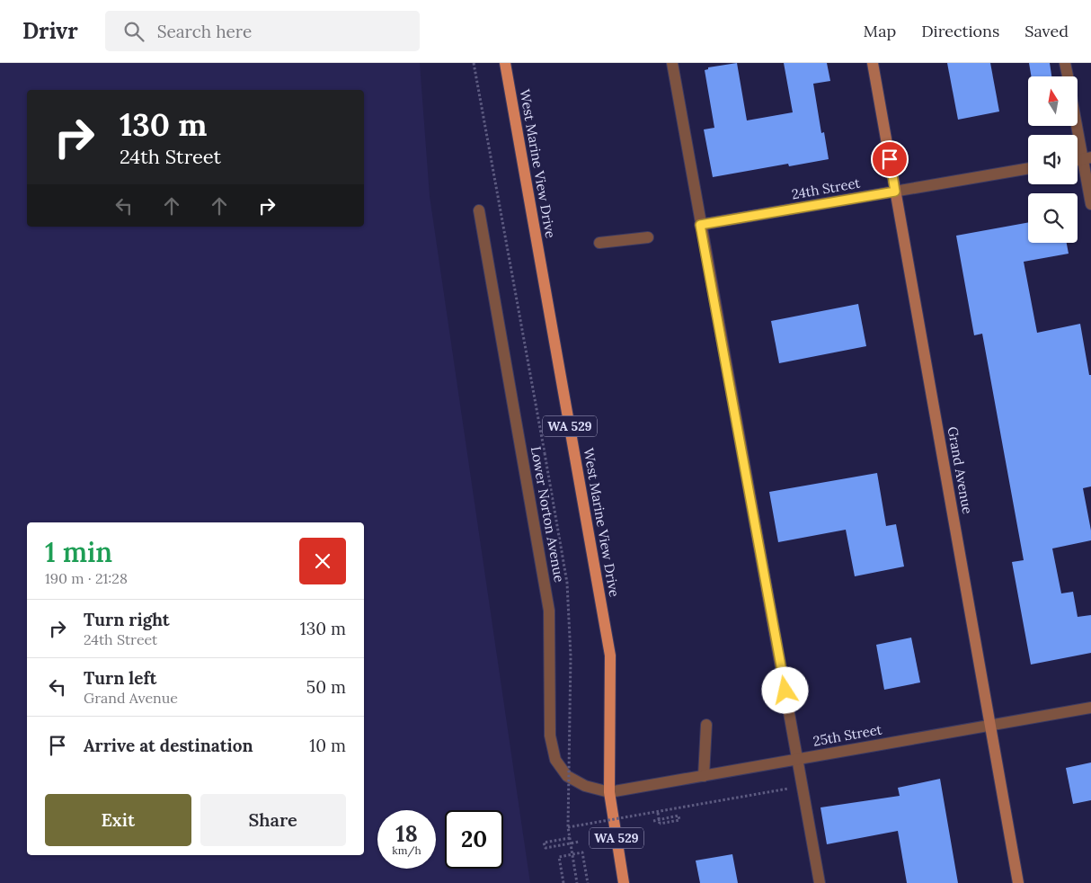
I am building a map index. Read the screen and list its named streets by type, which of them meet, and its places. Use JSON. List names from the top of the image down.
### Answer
{
  "streets": {
    "main road": ["West Marine View Drive", "WA 529"],
    "street": [
      "24th Street",
      "Grand Avenue",
      "Lower Norton Avenue",
      "25th Street"
    ]
  },
  "crossings": [
    ["West Marine View Drive", "Lower Norton Avenue"],
    ["West Marine View Drive", "25th Street"],
    ["24th Street", "Grand Avenue"],
    ["Grand Avenue", "25th Street"],
    ["Lower Norton Avenue", "25th Street"]
  ],
  "north": "top",
  "page": {
    "header": "Drivr",
    "search": "Search here",
    "nav": ["Map", "Directions", "Saved"],
    "turn": ["130 m", "24th Street"],
    "heading": ["1 min", "190 m · 21:28"],
    "list": [
      {
        "name": "Turn right",
        "note": "24th Street",
        "value": "130 m"
      },
      {
        "name": "Turn left",
        "note": "Grand Avenue",
        "value": "50 m"
      },
      {
        "name": "Arrive at destination",
        "value": "10 m"
      }
    ],
    "buttons": ["Exit", "Share"],
    "speed": "18 km/h",
    "limit": "20"
  }
}
